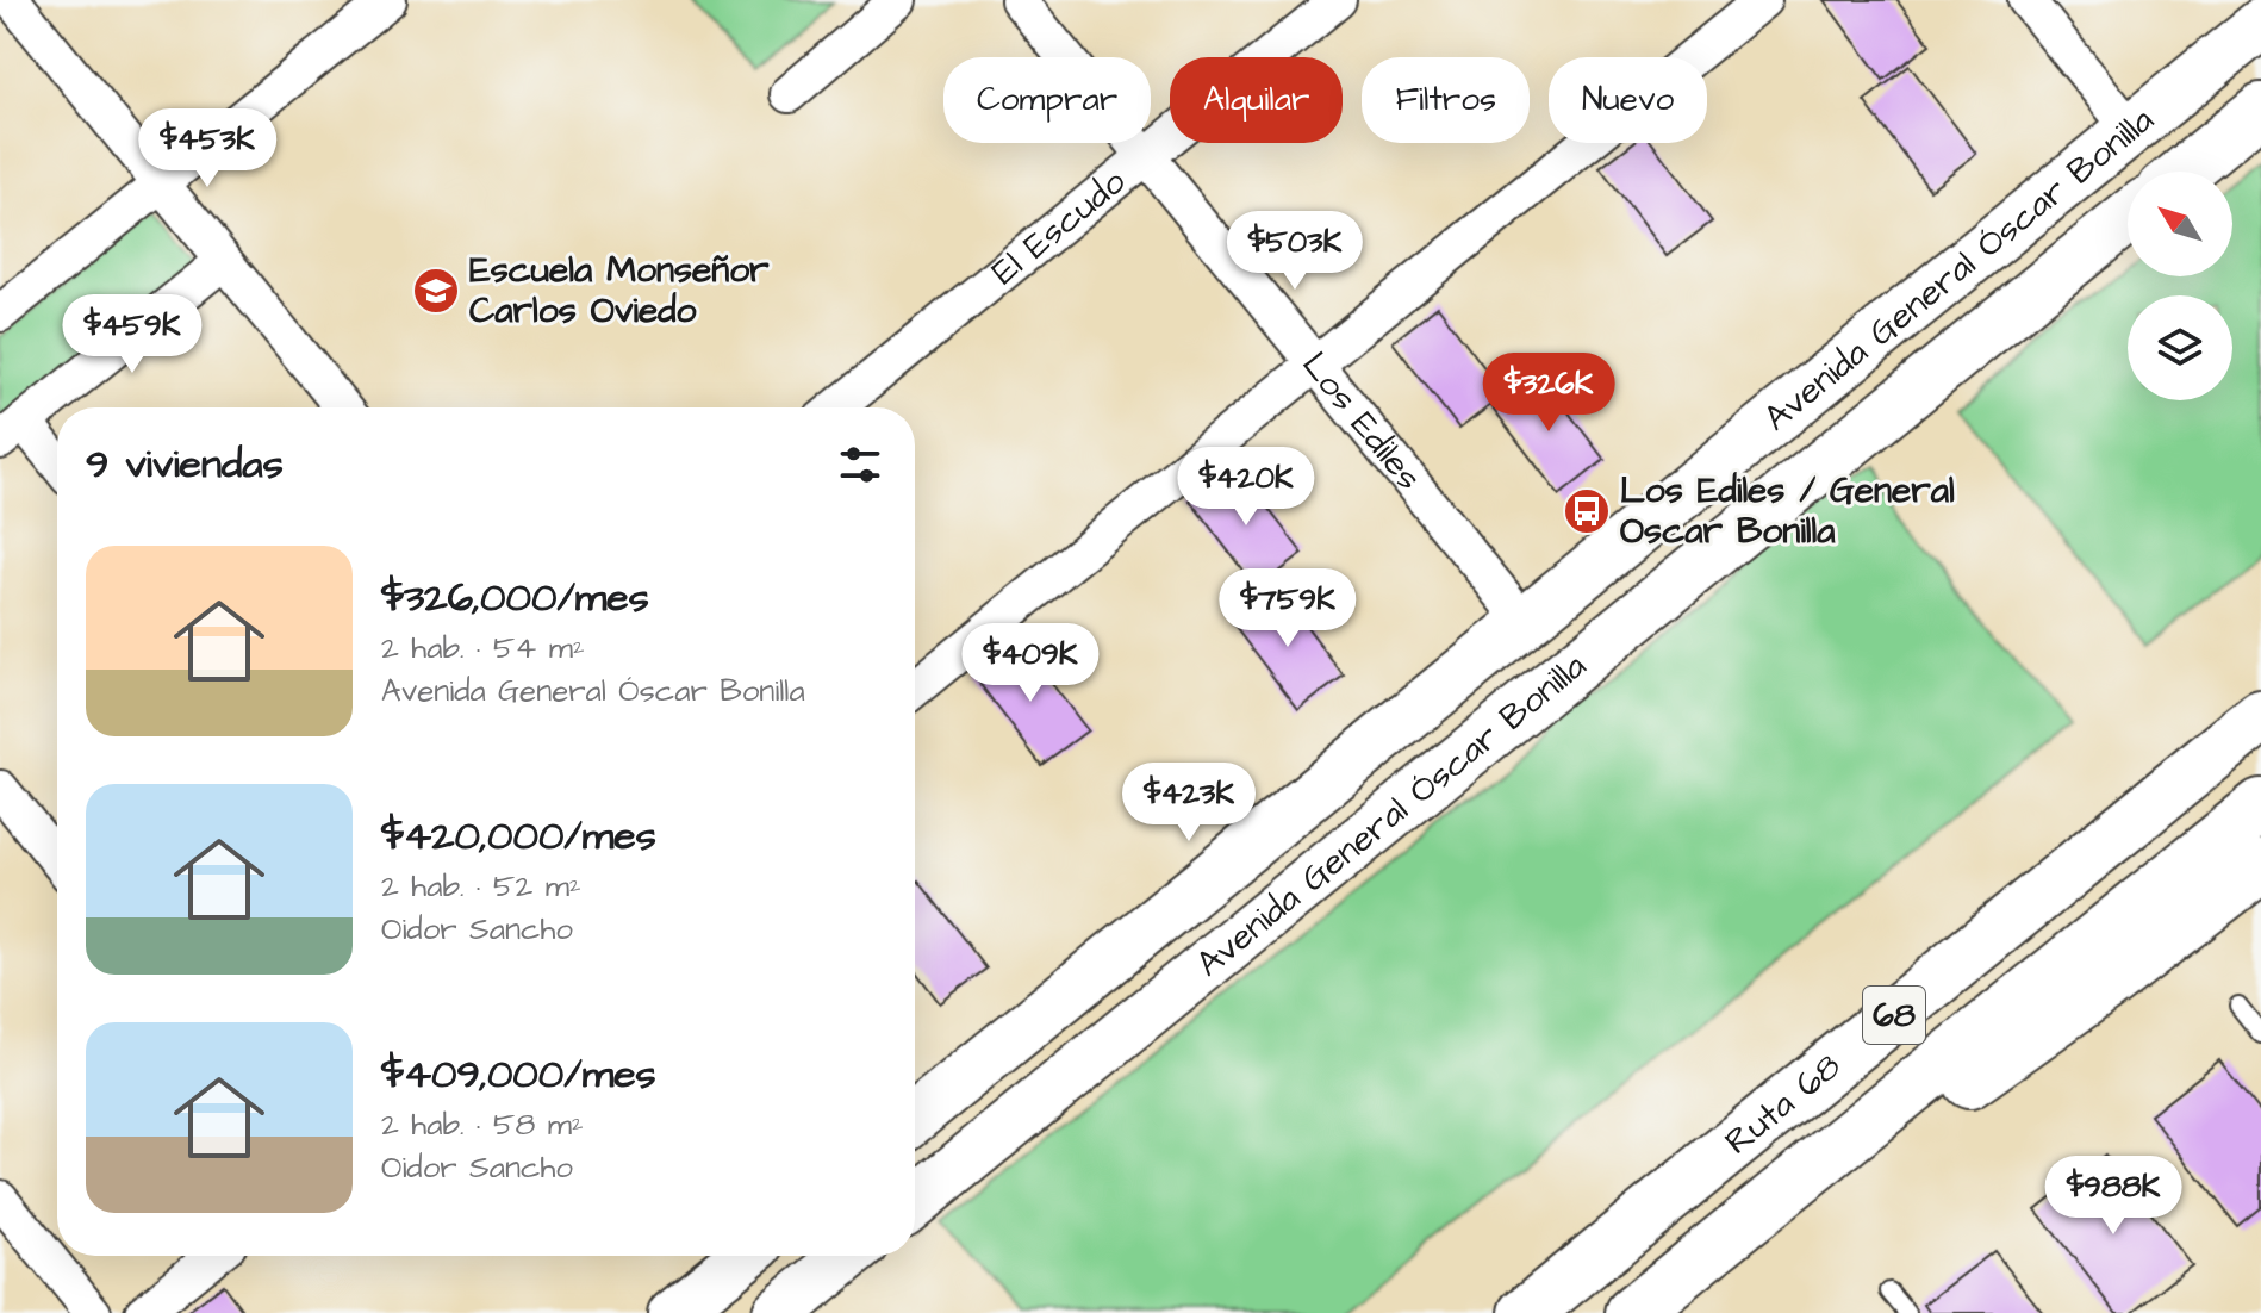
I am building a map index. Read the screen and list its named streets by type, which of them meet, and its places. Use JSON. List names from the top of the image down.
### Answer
{
  "streets": {
    "highway": ["68", "Ruta 68"],
    "main road": ["Avenida General Óscar Bonilla"],
    "street": ["El Escudo", "Los Ediles"]
  },
  "crossings": [
    ["El Escudo", "Los Ediles"],
    ["Avenida General Óscar Bonilla", "Los Ediles"]
  ],
  "places": {
    "school or university": ["Escuela Monseñor Carlos Oviedo"],
    "bus stop": ["Los Ediles / General Oscar Bonilla"]
  },
  "north": "top left",
  "page": {
    "chip": [
      "Comprar",
      "Alquilar",
      "Filtros",
      "Nuevo"
    ],
    "price": [
      "$453K",
      "$503K",
      "$459K",
      "$326K",
      "$420K",
      "$759K",
      "$409K",
      "$423K",
      "$988K"
    ],
    "heading": "9 viviendas",
    "list": [
      {
        "name": "$326,000/mes",
        "note": "2 hab. · 54 m² · Avenida General Óscar Bonilla"
      },
      {
        "name": "$420,000/mes",
        "note": "2 hab. · 52 m² · Oidor Sancho"
      },
      {
        "name": "$409,000/mes",
        "note": "2 hab. · 58 m² · Oidor Sancho"
      }
    ]
  }
}
